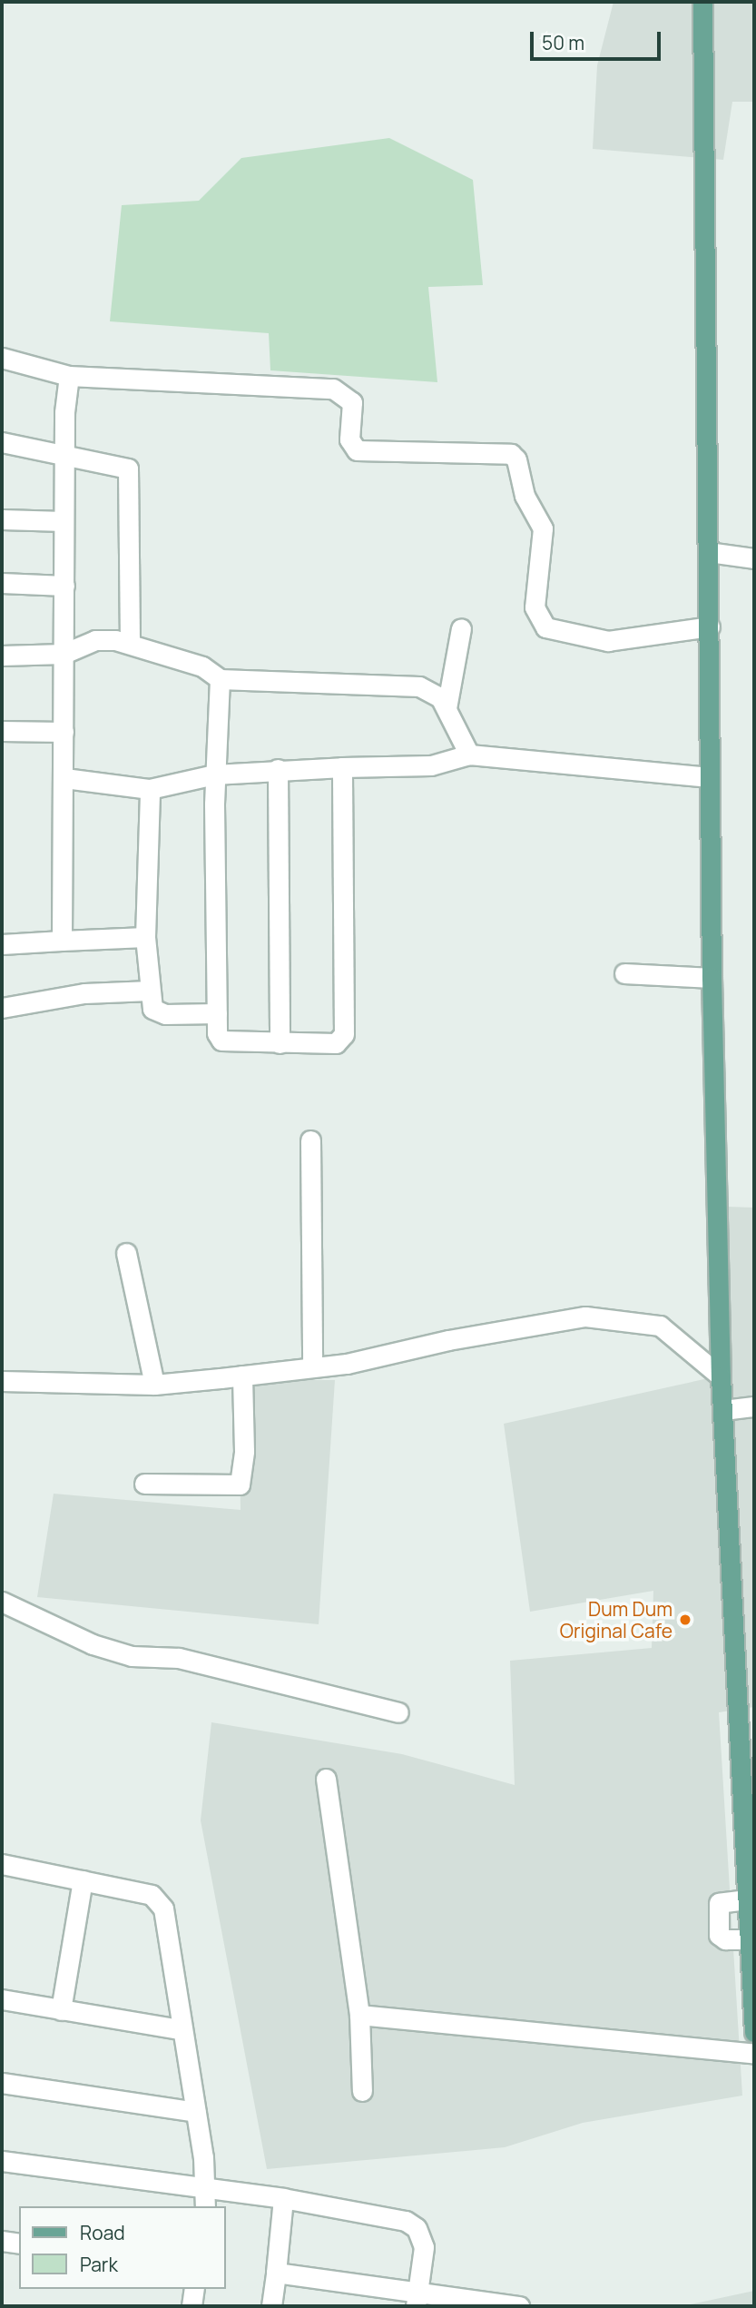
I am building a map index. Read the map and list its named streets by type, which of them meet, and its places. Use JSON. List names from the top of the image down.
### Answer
{
  "places": ["Dum Dum Original Cafe"],
  "legend": ["Road", "Park"],
  "scale_bar": "50 m"
}
